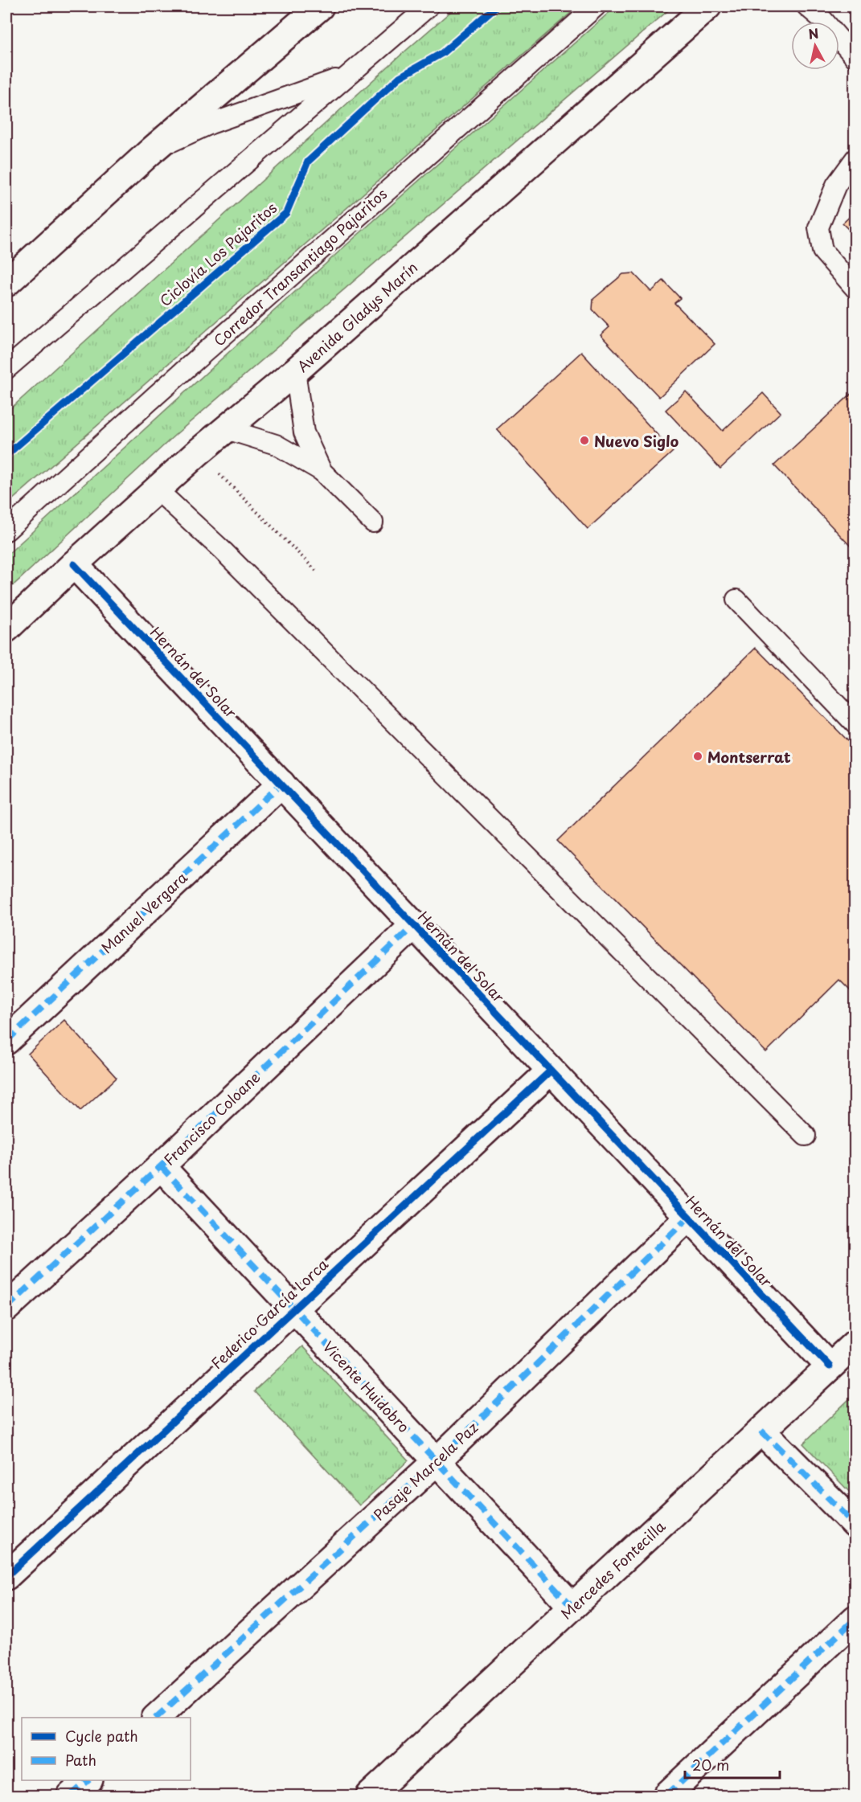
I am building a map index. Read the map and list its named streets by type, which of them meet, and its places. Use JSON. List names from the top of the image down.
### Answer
{
  "streets": {
    "street": [
      "Avenida Gladys Marín",
      "Hernán del Solar",
      "Manuel Vergara",
      "Francisco Coloane",
      "Federico García Lorca",
      "Vicente Huidobro",
      "Pasaje Marcela Paz",
      "Mercedes Fontecilla"
    ],
    "lane": ["Corredor Transantiago Pajaritos"],
    "cycle path": ["Ciclovía Los Pajaritos"]
  },
  "crossings": [
    ["Avenida Gladys Marín", "Hernán del Solar"],
    ["Hernán del Solar", "Manuel Vergara"],
    ["Hernán del Solar", "Francisco Coloane"],
    ["Hernán del Solar", "Federico García Lorca"],
    ["Hernán del Solar", "Pasaje Marcela Paz"],
    ["Hernán del Solar", "Mercedes Fontecilla"],
    ["Francisco Coloane", "Vicente Huidobro"],
    ["Federico García Lorca", "Vicente Huidobro"],
    ["Vicente Huidobro", "Pasaje Marcela Paz"],
    ["Vicente Huidobro", "Mercedes Fontecilla"]
  ],
  "places": ["Nuevo Siglo", "Montserrat"],
  "legend": ["Cycle path", "Path"],
  "scale_bar": "20 m",
  "north": "top"
}
